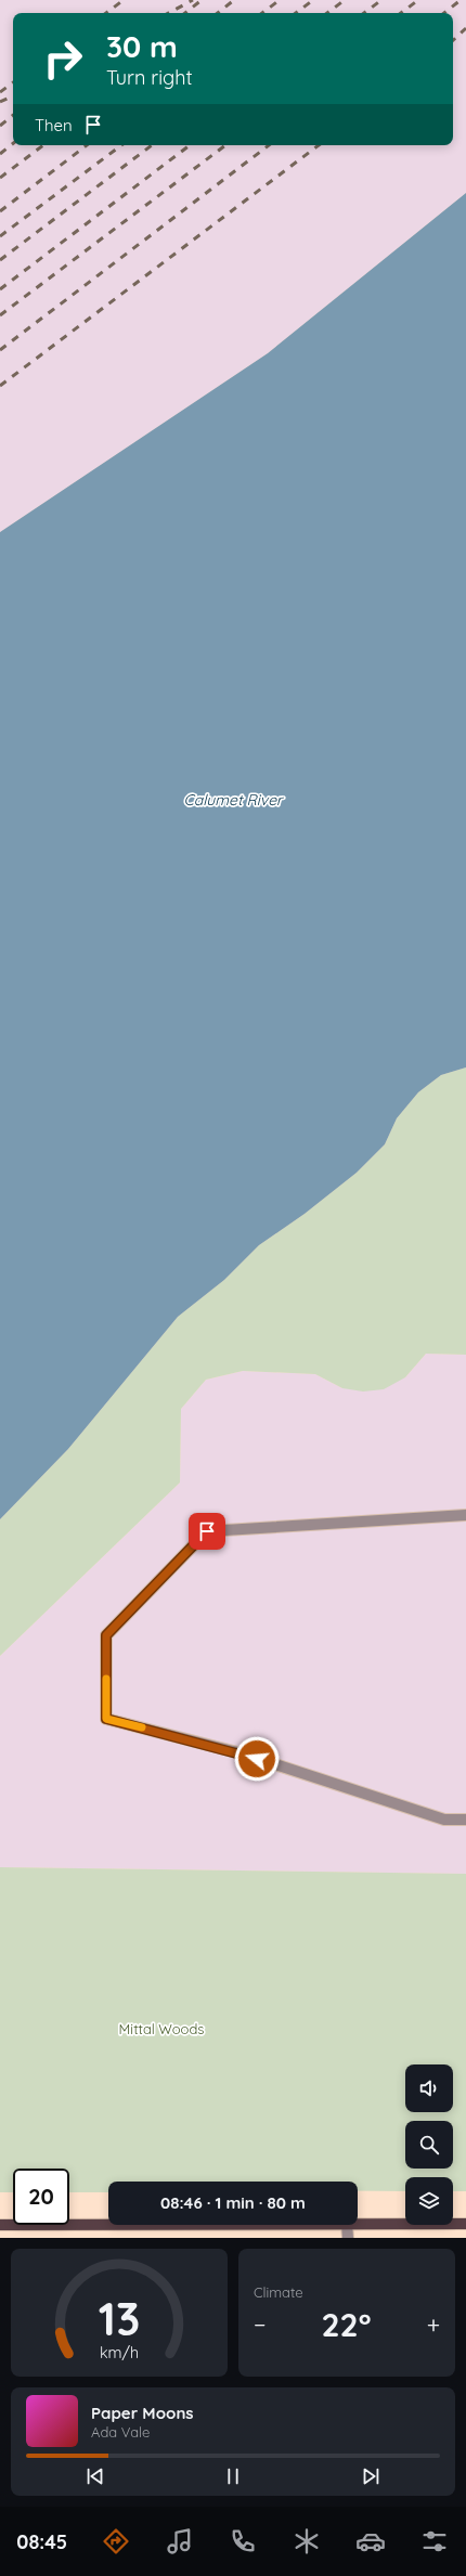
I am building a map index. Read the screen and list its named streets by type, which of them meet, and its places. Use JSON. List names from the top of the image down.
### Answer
{
  "water": ["Calumet River"],
  "parks": ["Mittal Woods"],
  "page": {
    "turn": ["30 m", "Turn right"],
    "then": "Then",
    "limit": "20",
    "trip": "08:46 · 1 min · 80 m",
    "tile": "Climate",
    "heat": ["−", "22°", "+"],
    "song": ["Paper Moons", "Ada Vale"],
    "tabs": "08:45",
    "gauge": ["13", "km/h"]
  }
}
